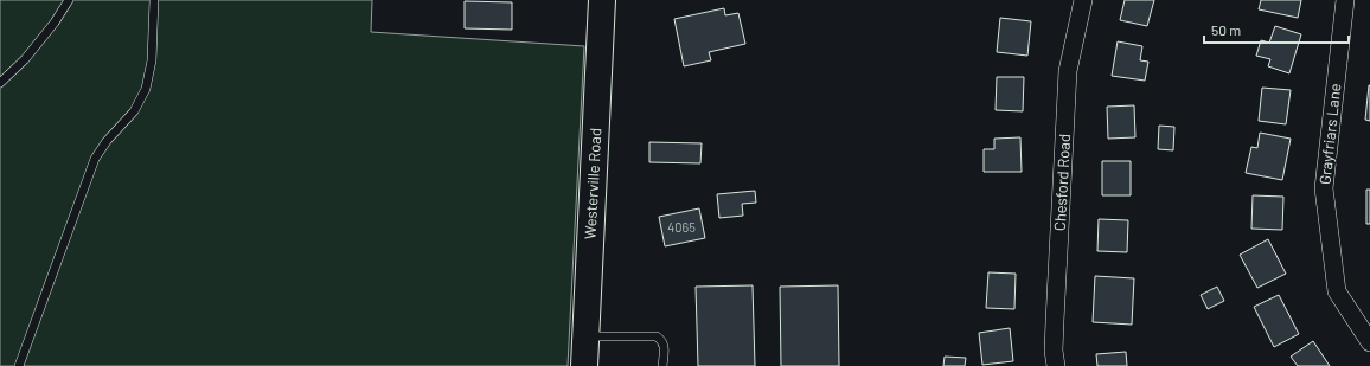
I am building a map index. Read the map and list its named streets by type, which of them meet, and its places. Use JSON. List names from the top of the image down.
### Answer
{
  "streets": {
    "main road": ["Westerville Road"],
    "street": ["Grayfriars Lane", "Chesford Road"]
  },
  "house_numbers": ["4065"],
  "scale_bar": "50 m"
}
